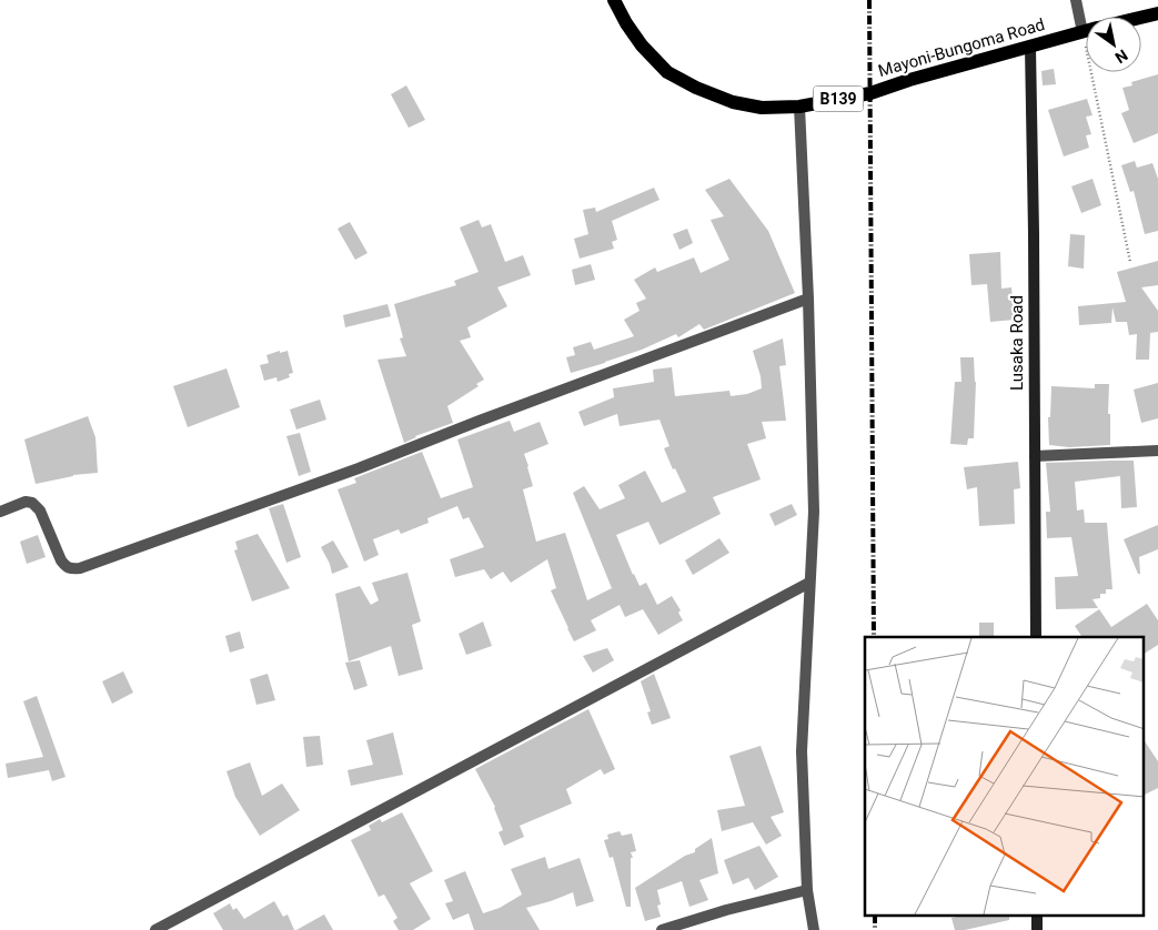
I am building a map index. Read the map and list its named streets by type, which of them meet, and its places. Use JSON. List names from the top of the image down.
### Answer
{
  "streets": {
    "main road": ["Mayoni-Bungoma Road", "B139"],
    "street": ["Lusaka Road"]
  },
  "crossings": [
    ["Mayoni-Bungoma Road", "Lusaka Road"]
  ],
  "north": "bottom right"
}
